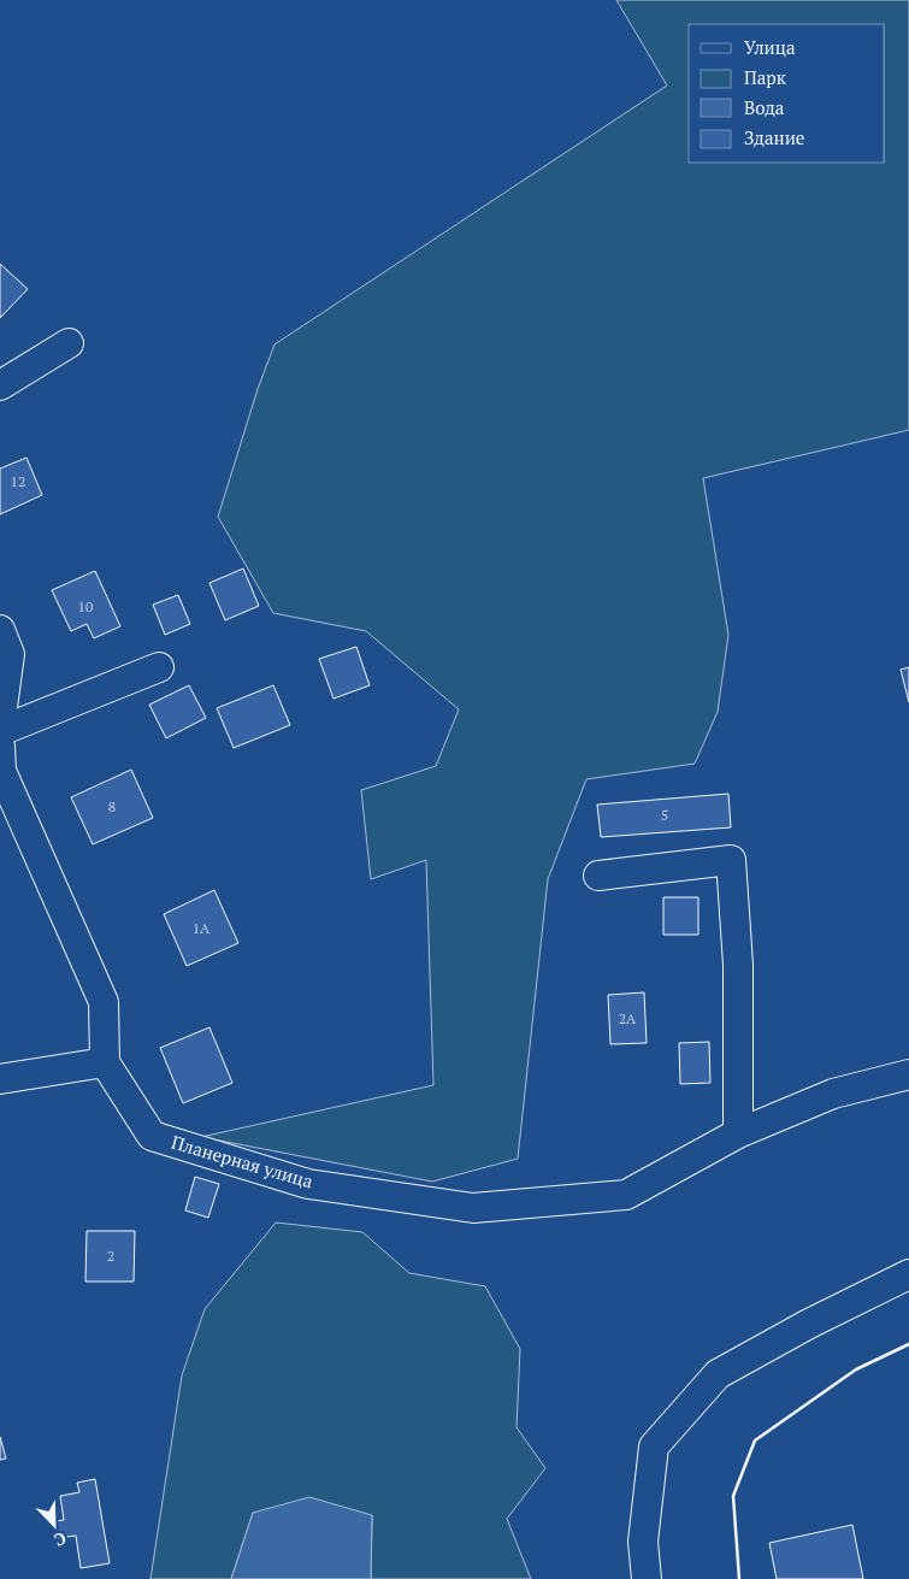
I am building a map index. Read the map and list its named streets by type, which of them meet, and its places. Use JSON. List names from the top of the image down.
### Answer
{
  "streets": {
    "street": ["Планерная улица"]
  },
  "house_numbers": [
    "12",
    "10",
    "8",
    "5",
    "1А",
    "2А",
    "2"
  ],
  "legend": [
    "Улица",
    "Парк",
    "Вода",
    "Здание"
  ],
  "north": "bottom right"
}
